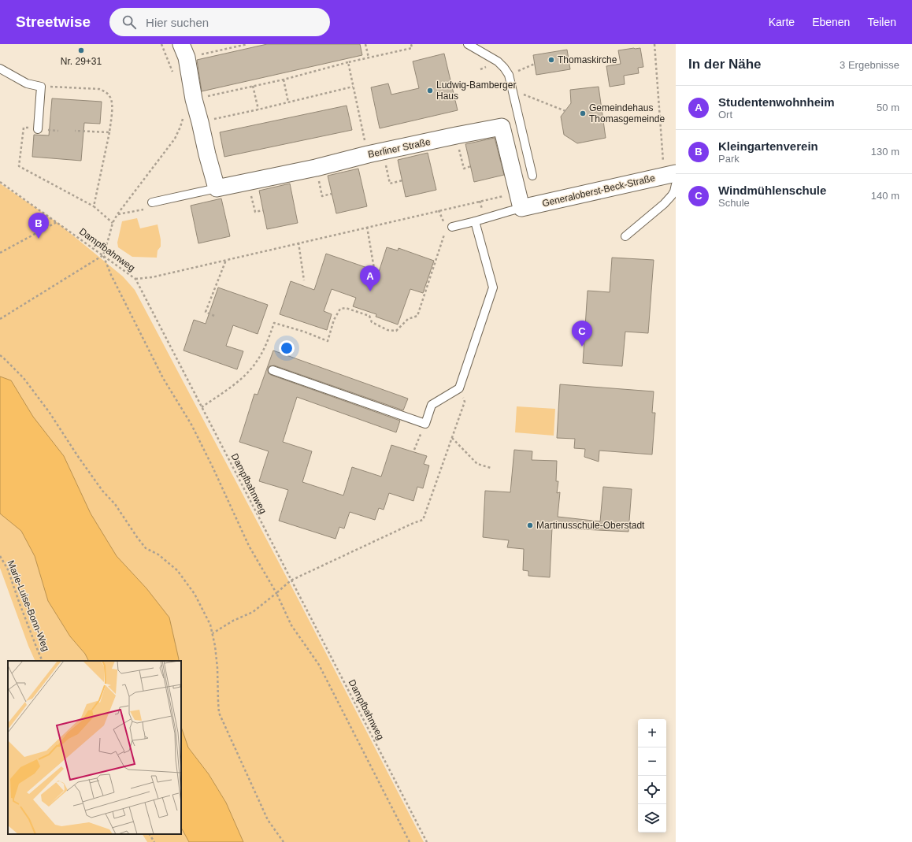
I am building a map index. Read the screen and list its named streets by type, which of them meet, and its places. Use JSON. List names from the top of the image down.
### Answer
{
  "streets": {
    "street": ["Berliner Straße", "Generaloberst-Beck-Straße"],
    "path": ["Dampfbahnweg", "Marie-Luise-Bonn-Weg"]
  },
  "crossings": [
    ["Berliner Straße", "Generaloberst-Beck-Straße"]
  ],
  "places": [
    "Nr. 29+31",
    "Thomaskirche",
    "Ludwig-Bamberger Haus",
    "Gemeindehaus Thomasgemeinde",
    "Martinusschule-Oberstadt"
  ],
  "page": {
    "header": "Streetwise",
    "search": "Hier suchen",
    "nav": ["Karte", "Ebenen", "Teilen"],
    "heading": ["In der Nähe", "3 Ergebnisse"],
    "list": [
      {
        "mark": "A",
        "name": "Studentenwohnheim",
        "note": "Ort",
        "value": "50 m"
      },
      {
        "mark": "B",
        "name": "Kleingartenverein",
        "note": "Park",
        "value": "130 m"
      },
      {
        "mark": "C",
        "name": "Windmühlenschule",
        "note": "Schule",
        "value": "140 m"
      }
    ],
    "pins": ["B", "A", "C"],
    "map_buttons": ["+", "−"]
  }
}
